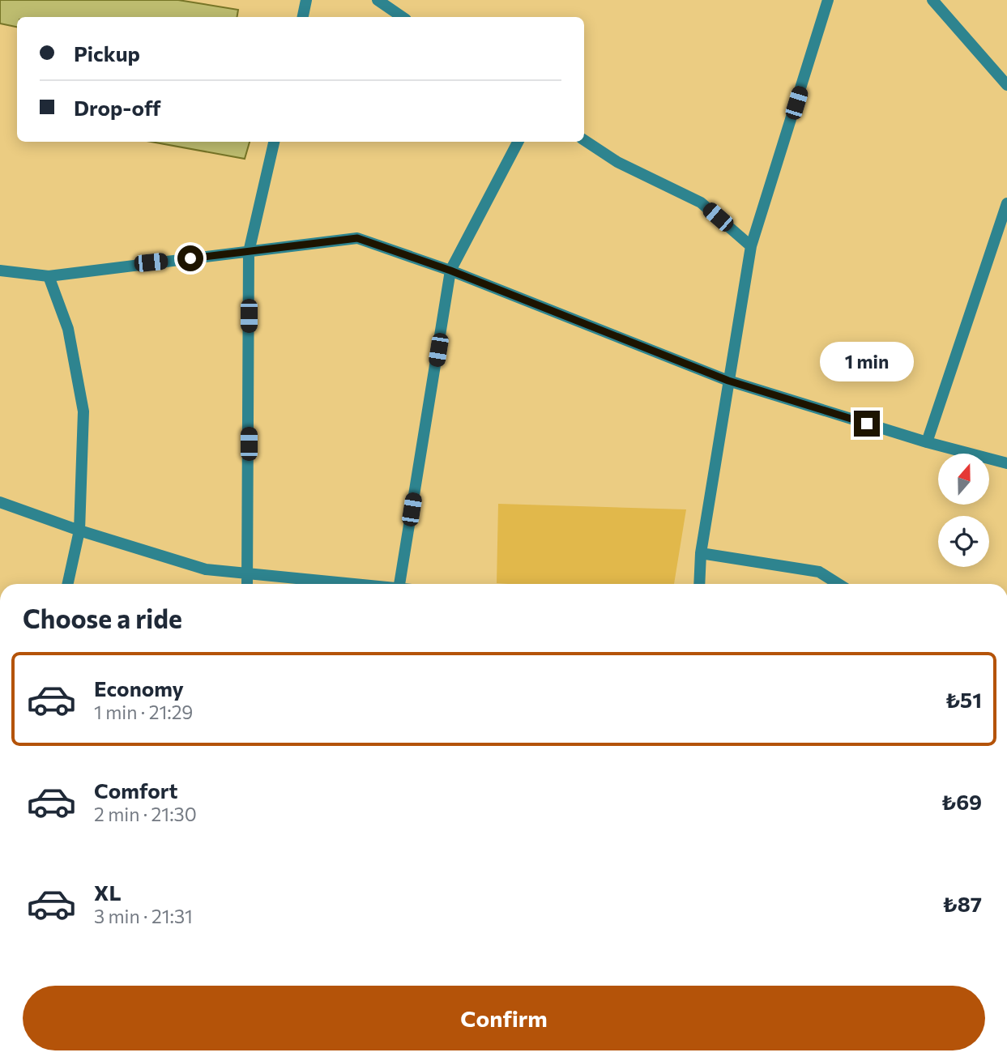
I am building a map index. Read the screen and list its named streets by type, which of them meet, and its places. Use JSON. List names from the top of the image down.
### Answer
{
  "north": "top",
  "page": {
    "banner": ["Pickup", "Drop-off"],
    "bubble": "1 min",
    "heading": "Choose a ride",
    "list": [
      {
        "name": "Economy",
        "note": "1 min · 21:29",
        "value": "₺51"
      },
      {
        "name": "Comfort",
        "note": "2 min · 21:30",
        "value": "₺69"
      },
      {
        "name": "XL",
        "note": "3 min · 21:31",
        "value": "₺87"
      }
    ],
    "buttons": "Confirm"
  }
}
